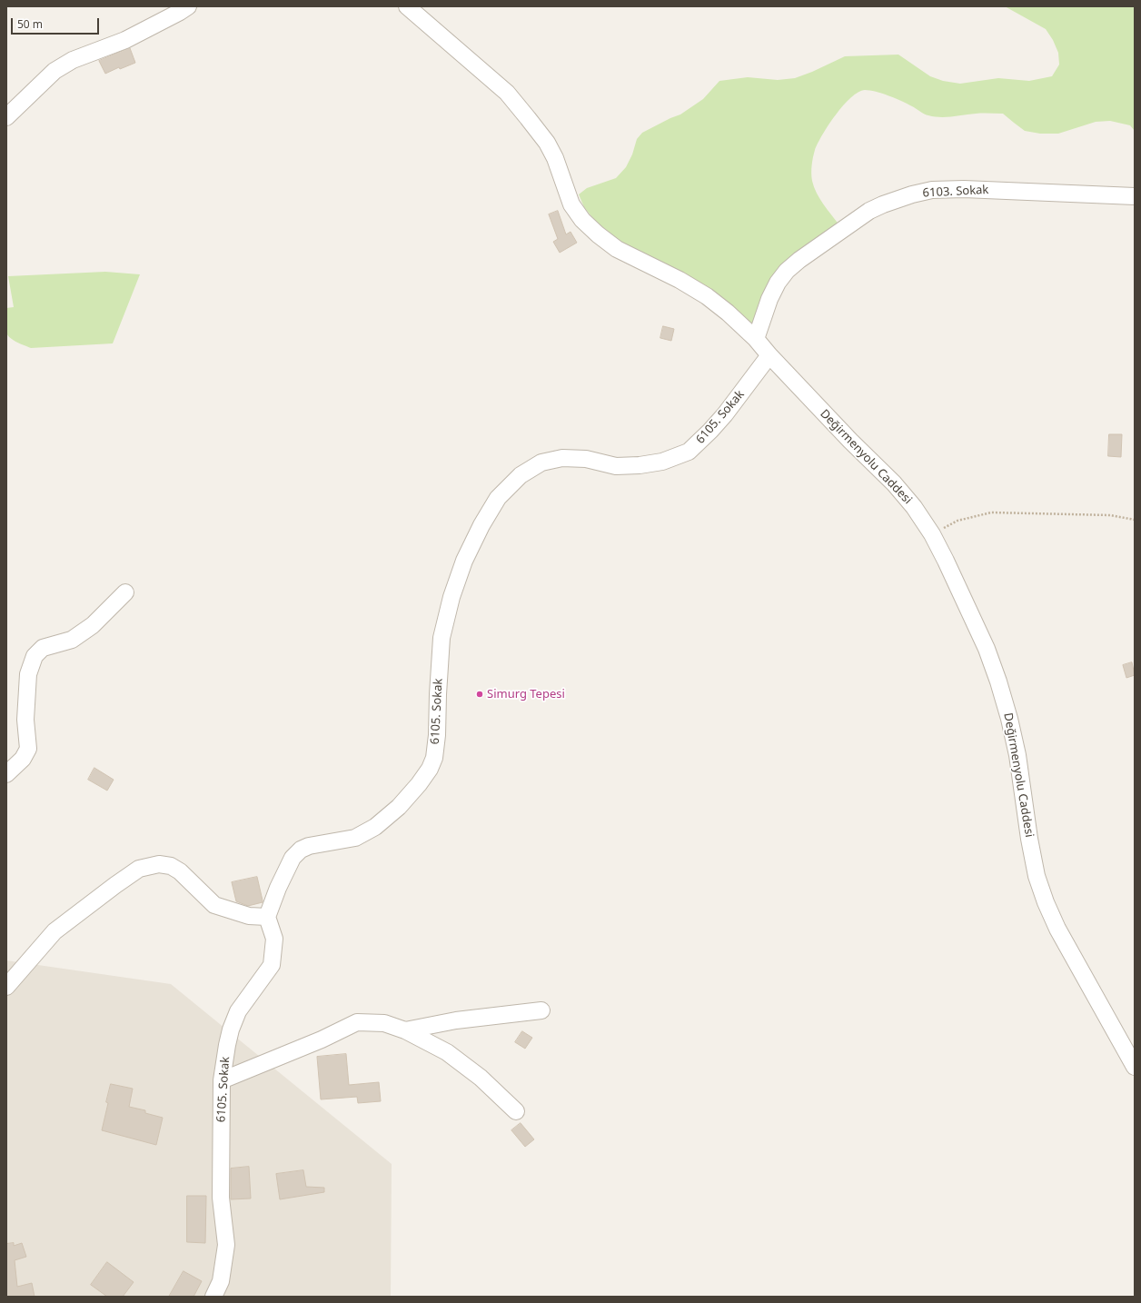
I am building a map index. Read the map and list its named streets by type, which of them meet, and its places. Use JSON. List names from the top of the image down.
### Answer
{
  "streets": {
    "street": ["6103. Sokak", "6105. Sokak", "Değirmenyolu Caddesi"]
  },
  "crossings": [
    ["6103. Sokak", "Değirmenyolu Caddesi"],
    ["6105. Sokak", "Değirmenyolu Caddesi"]
  ],
  "places": ["Simurg Tepesi"],
  "scale_bar": "50 m"
}
